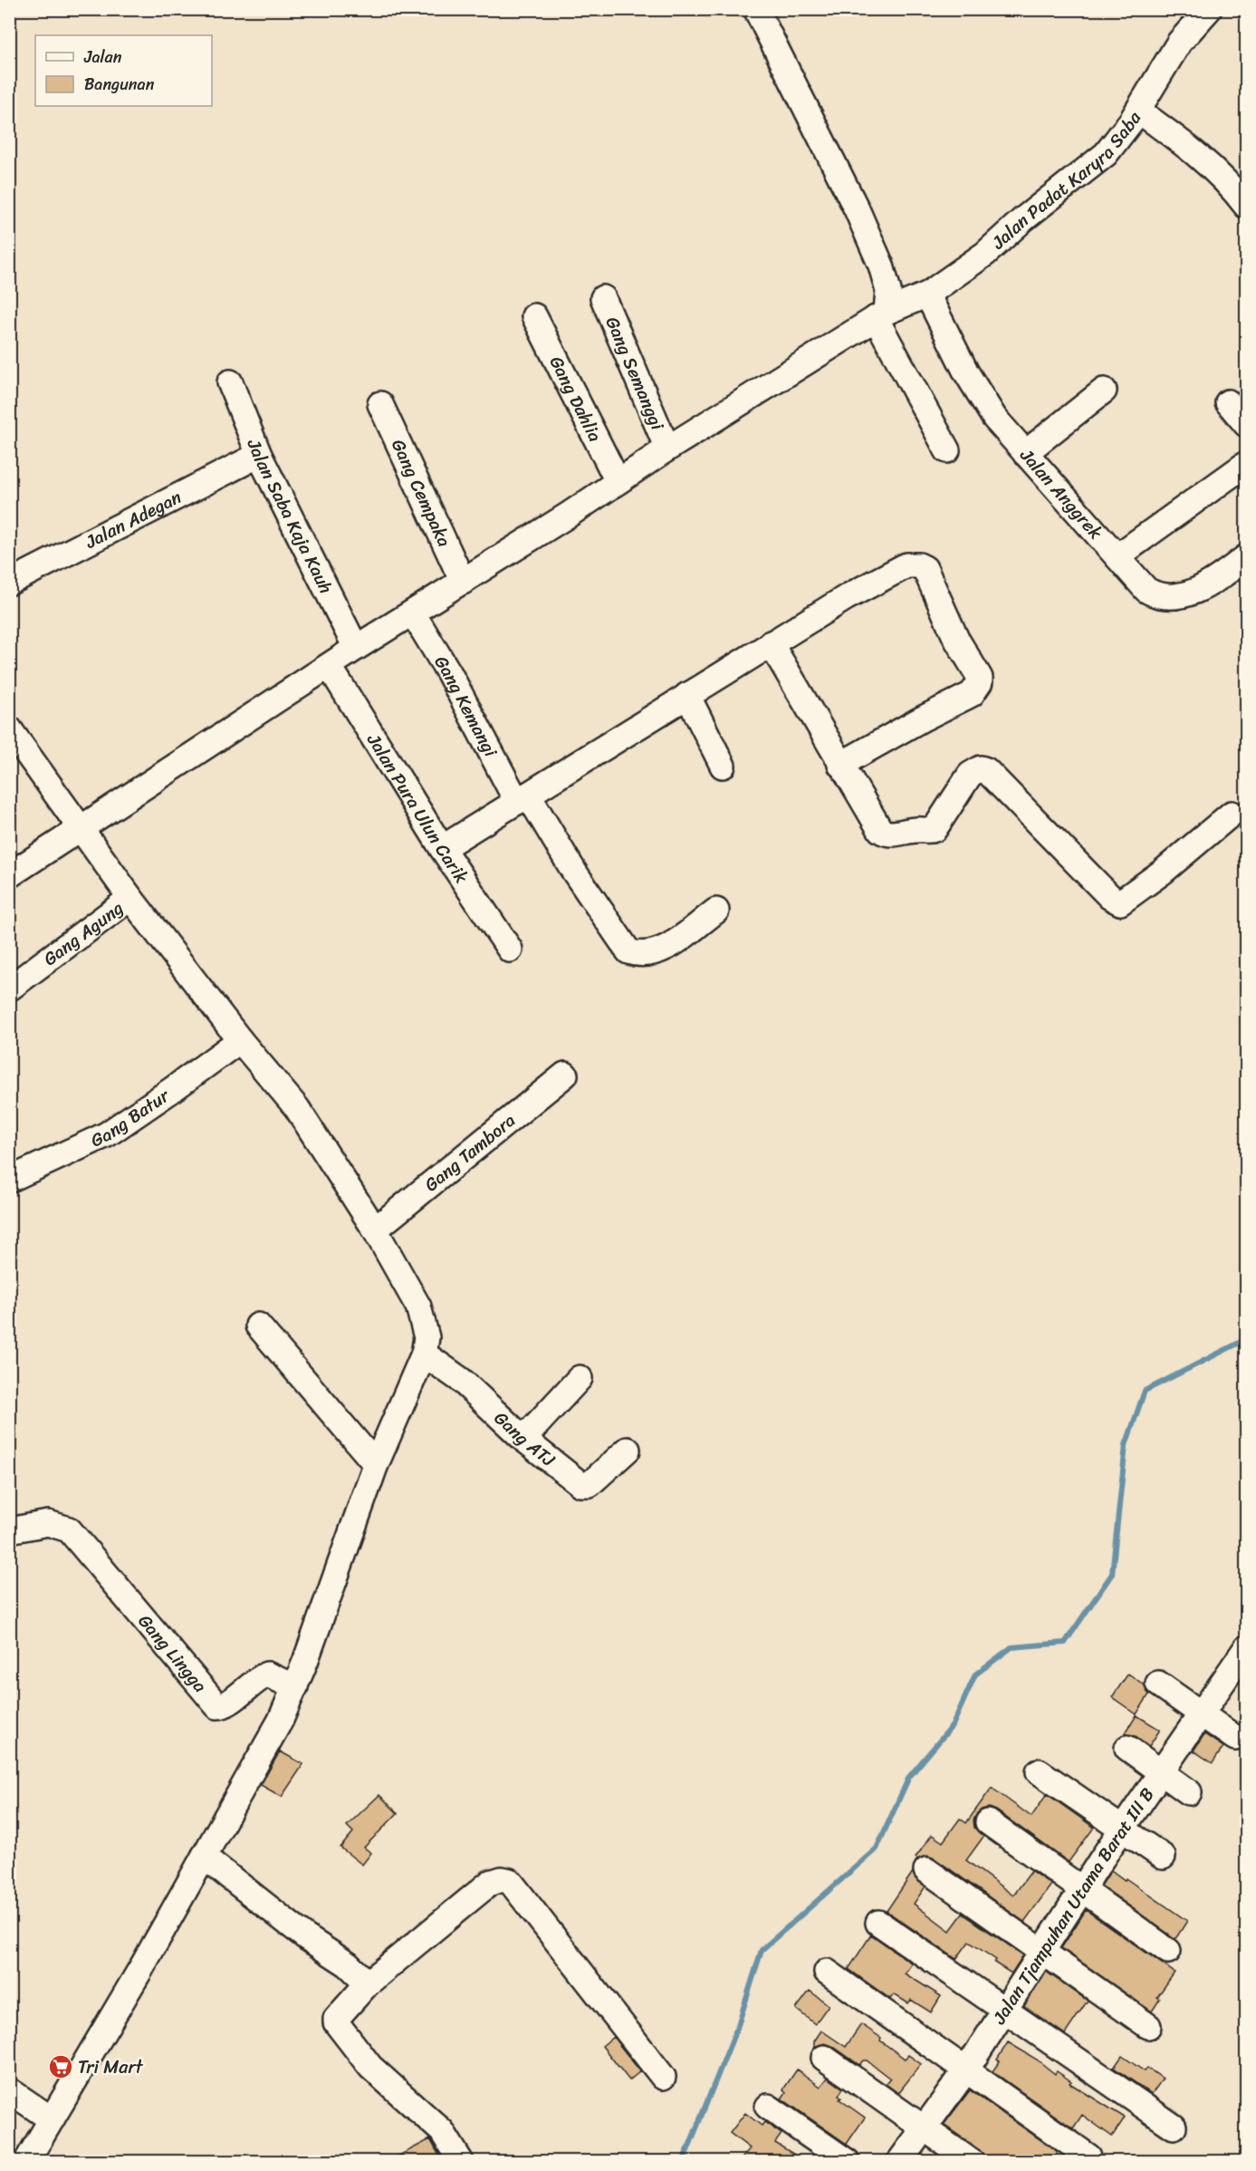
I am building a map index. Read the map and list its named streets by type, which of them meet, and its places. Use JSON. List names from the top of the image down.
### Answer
{
  "streets": {
    "street": [
      "Jalan Padat Karyra Saba",
      "Gang Semanggi",
      "Gang Dahlia",
      "Gang Cempaka",
      "Jalan Anggrek",
      "Jalan Saba Kaja Kauh",
      "Jalan Adegan",
      "Gang Kemangi",
      "Jalan Pura Ulun Carik",
      "Gang Agung",
      "Gang Batur",
      "Gang Tambora",
      "Gang ATJ",
      "Gang Lingga",
      "Jalan Tjampuhan Utama Barat III B"
    ]
  },
  "crossings": [
    ["Jalan Padat Karyra Saba", "Gang Semanggi"],
    ["Jalan Padat Karyra Saba", "Gang Dahlia"],
    ["Jalan Padat Karyra Saba", "Gang Cempaka"],
    ["Jalan Padat Karyra Saba", "Jalan Anggrek"],
    ["Jalan Padat Karyra Saba", "Jalan Saba Kaja Kauh"],
    ["Jalan Padat Karyra Saba", "Gang Kemangi"],
    ["Jalan Padat Karyra Saba", "Jalan Pura Ulun Carik"],
    ["Jalan Saba Kaja Kauh", "Jalan Adegan"]
  ],
  "places": {
    "supermarket": ["Tri Mart"]
  },
  "legend": ["Jalan", "Bangunan"]
}
